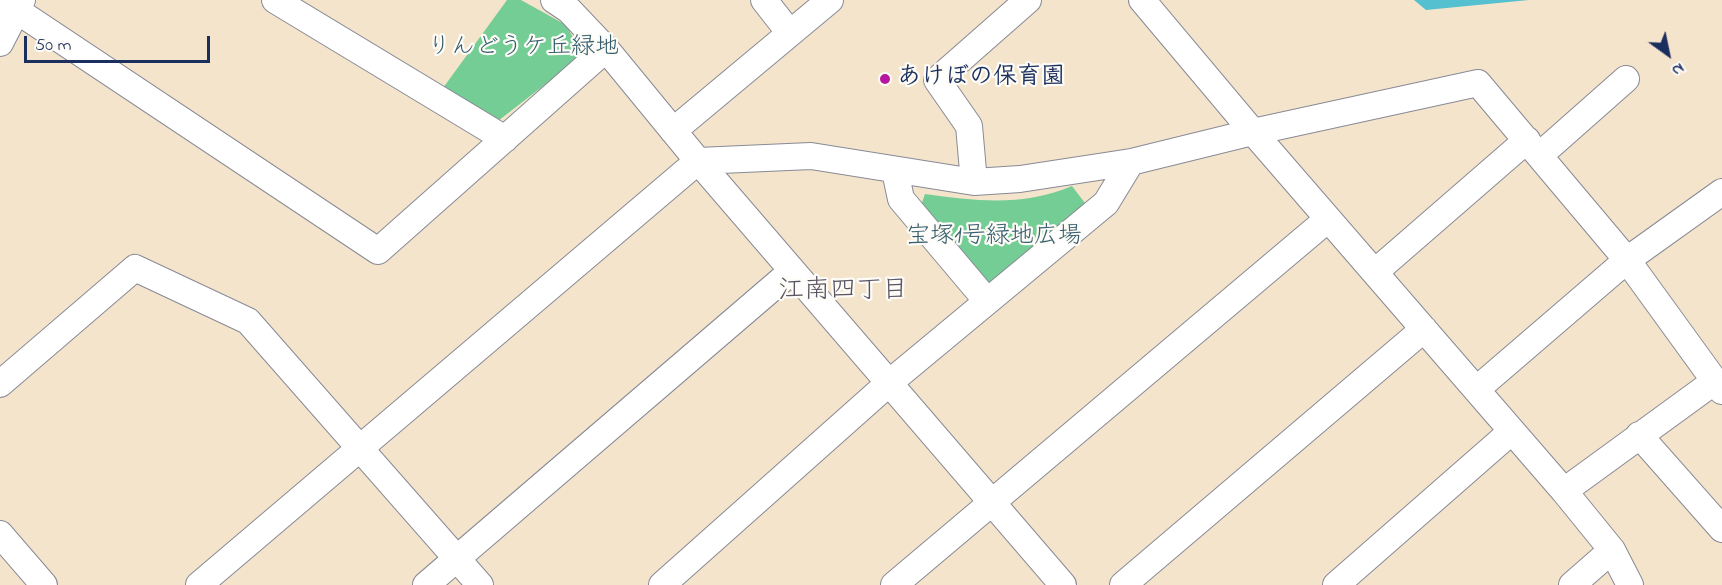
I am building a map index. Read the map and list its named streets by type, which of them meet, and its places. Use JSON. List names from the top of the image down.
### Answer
{
  "districts": ["江南四丁目"],
  "parks": ["りんどうケ丘緑地", "宝塚1号緑地広場"],
  "places": ["あけぼの保育園"],
  "scale_bar": "50 m",
  "north": "bottom right"
}
